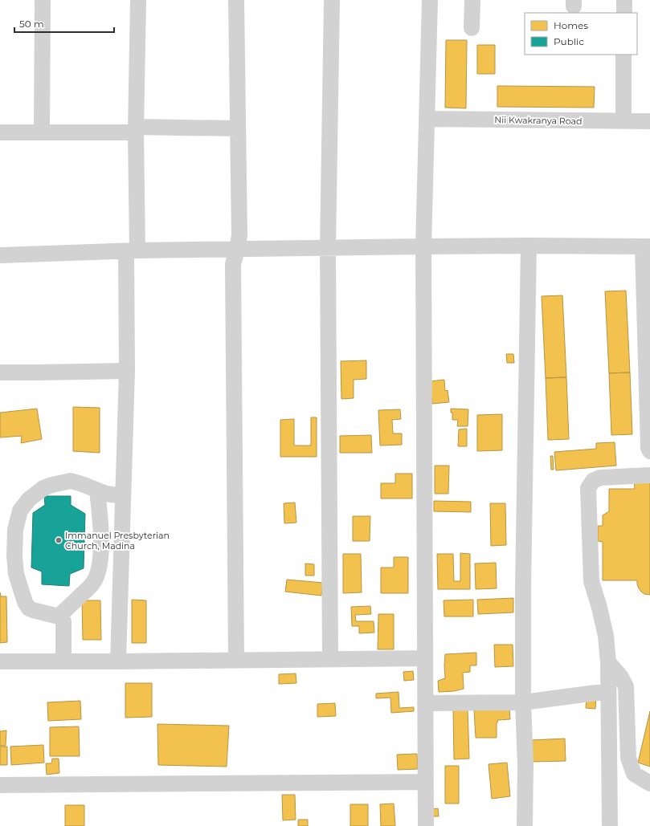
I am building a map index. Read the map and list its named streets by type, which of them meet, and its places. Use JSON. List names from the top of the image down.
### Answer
{
  "streets": {
    "street": ["Nii Kwakranya Road"]
  },
  "places": ["Immanuel Presbyterian Church, Madina"],
  "legend": ["Homes", "Public"],
  "scale_bar": "50 m"
}
